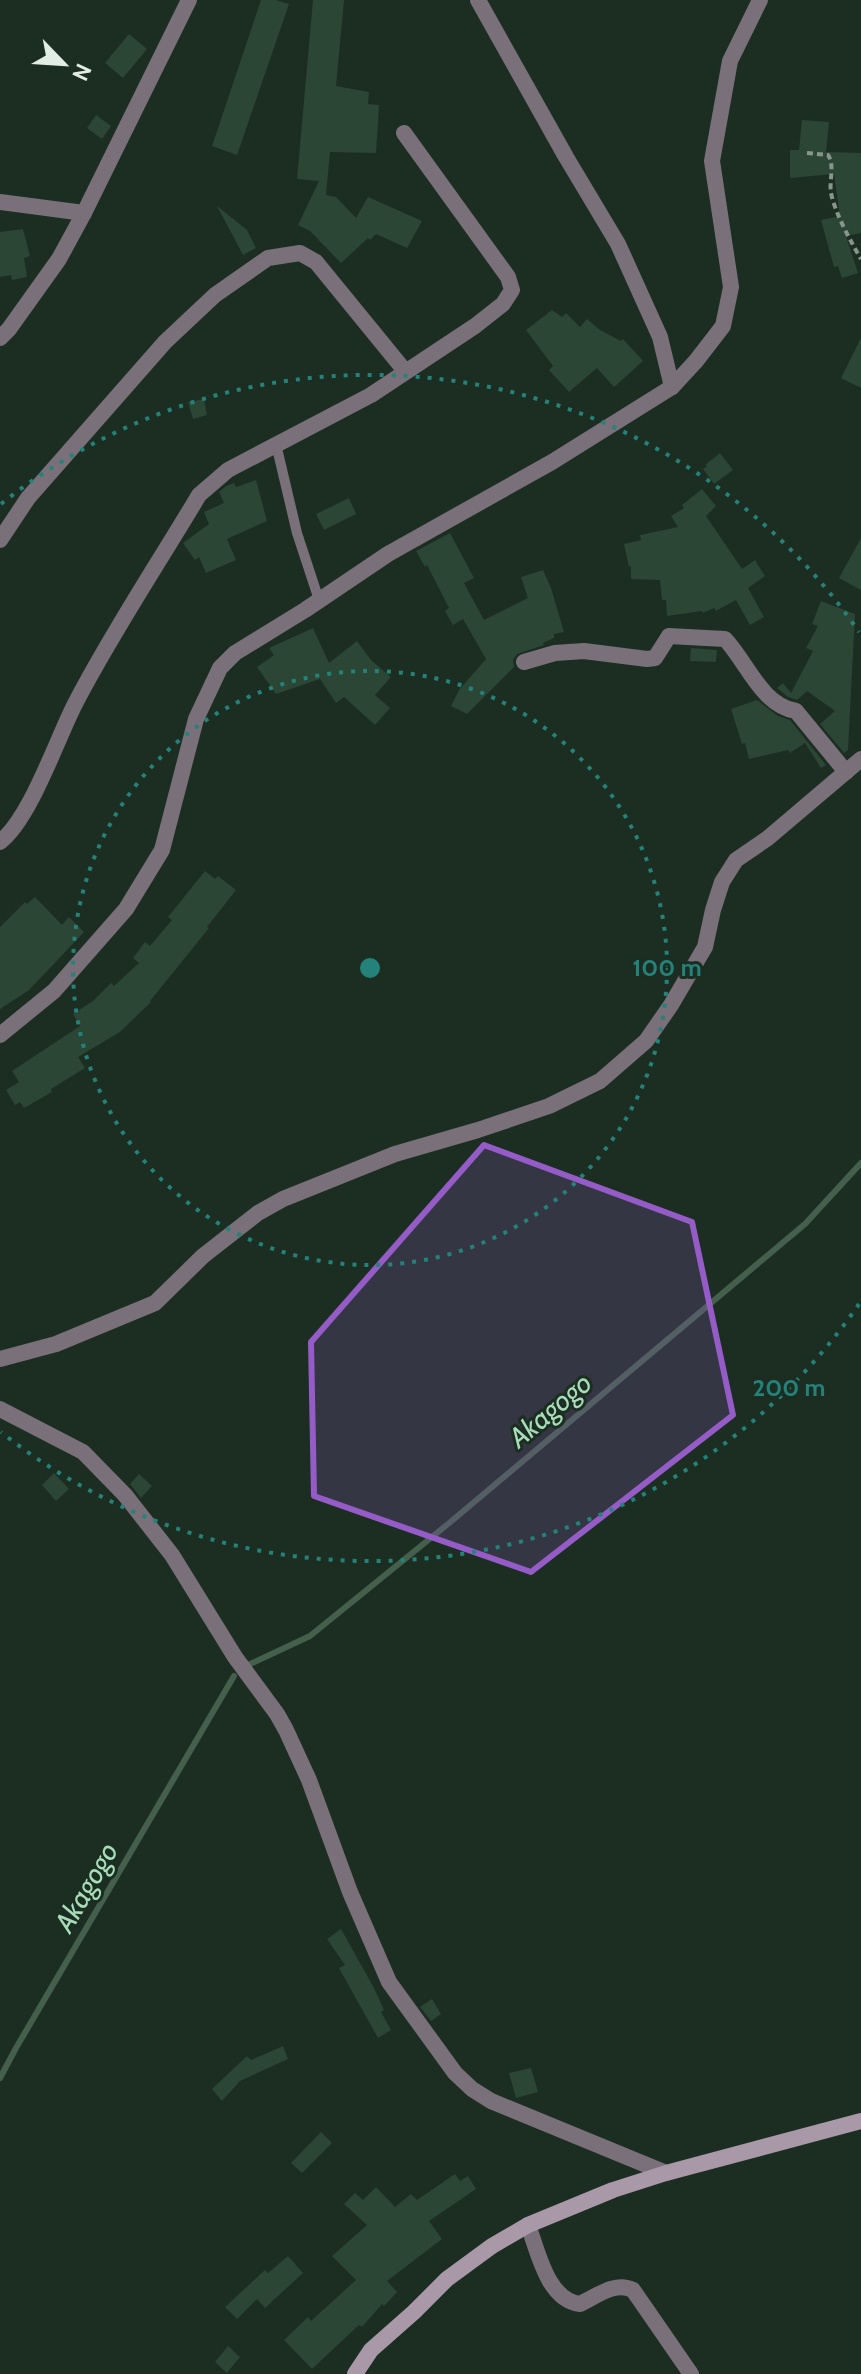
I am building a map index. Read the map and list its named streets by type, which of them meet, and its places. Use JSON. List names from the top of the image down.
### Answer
{
  "water": ["Akagogo"],
  "north": "bottom right",
  "rings": ["100 m", "200 m"]
}
